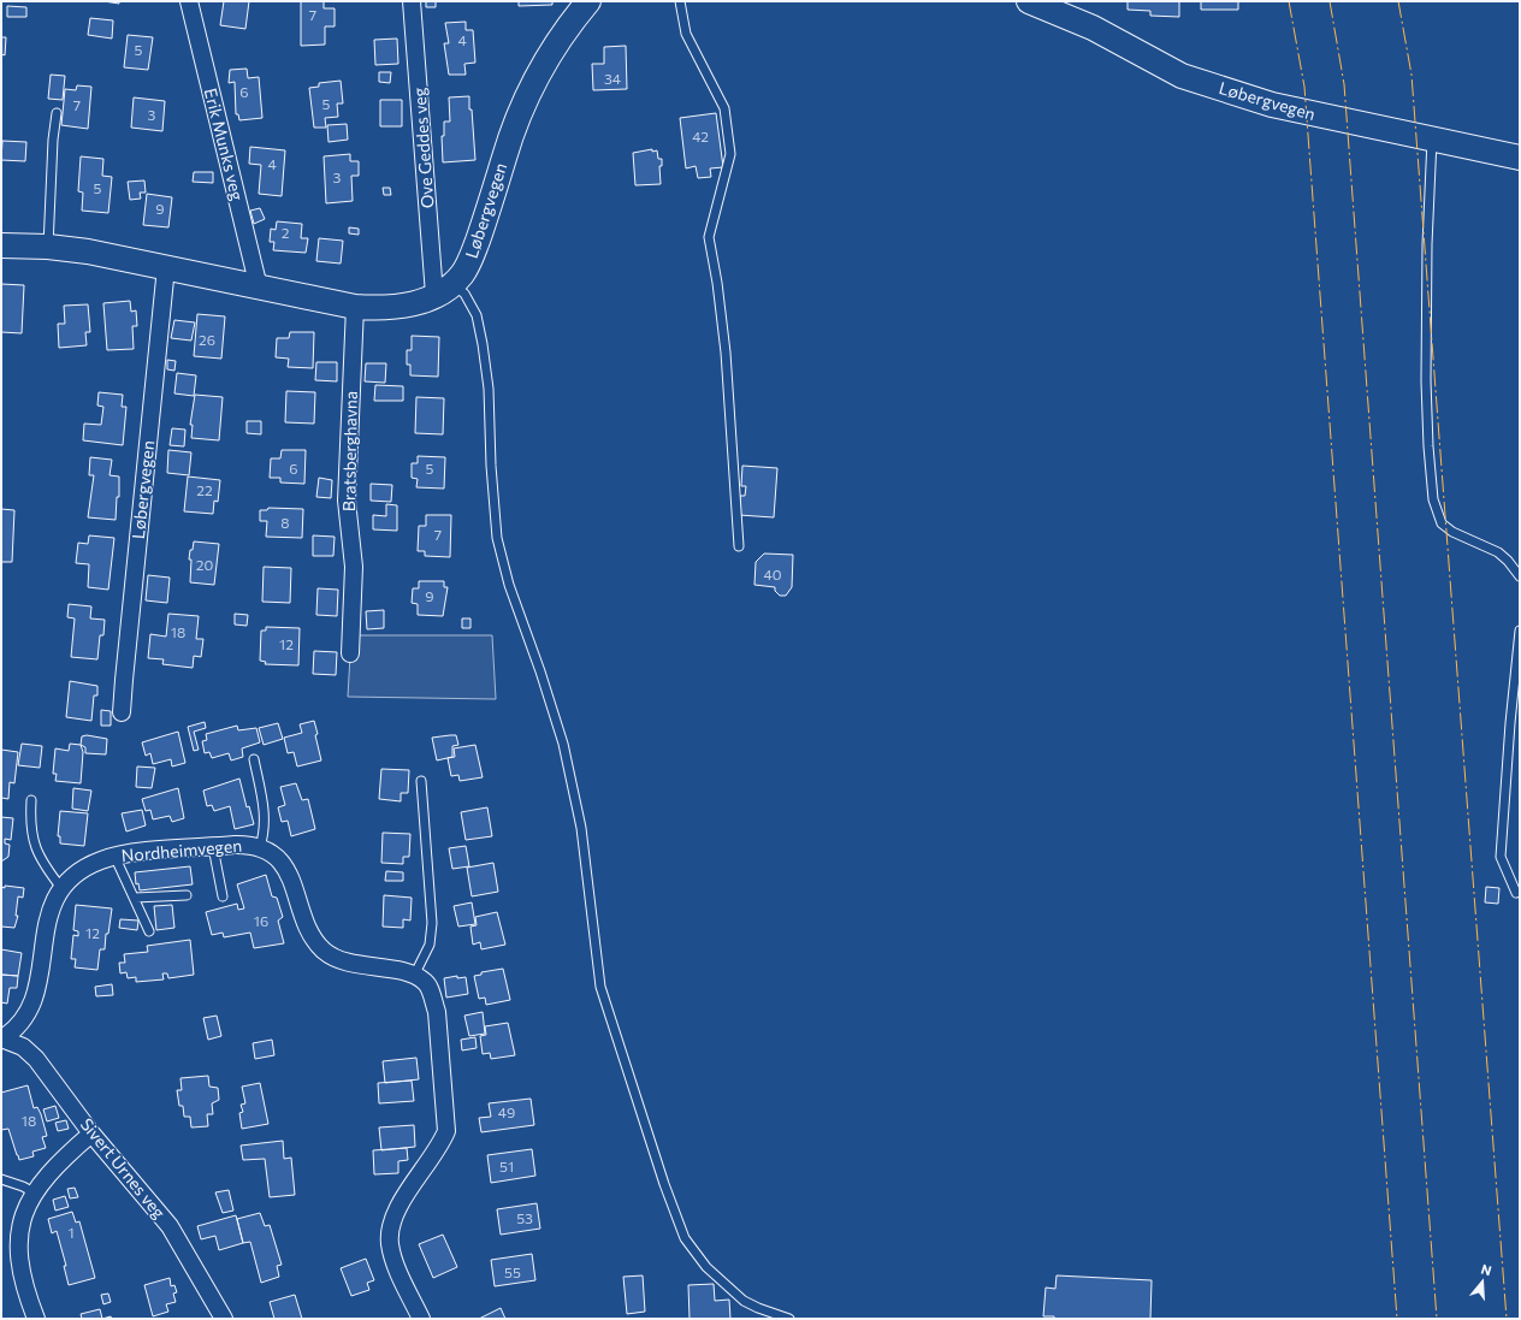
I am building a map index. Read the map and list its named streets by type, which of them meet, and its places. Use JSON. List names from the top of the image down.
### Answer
{
  "streets": {
    "street": [
      "Løbergvegen",
      "Erik Munks veg",
      "Ove Geddes veg",
      "Bratsberghavna",
      "Nordheimvegen",
      "Sivert Urnes veg"
    ]
  },
  "crossings": [
    ["Løbergvegen", "Erik Munks veg"],
    ["Løbergvegen", "Ove Geddes veg"],
    ["Løbergvegen", "Bratsberghavna"],
    ["Nordheimvegen", "Sivert Urnes veg"]
  ],
  "house_numbers": [
    "7",
    "4",
    "5",
    "34",
    "6",
    "5",
    "7",
    "3",
    "42",
    "4",
    "3",
    "5",
    "9",
    "2",
    "26",
    "6",
    "5",
    "22",
    "8",
    "7",
    "20",
    "40",
    "9",
    "18",
    "12",
    "16",
    "12",
    "49",
    "18",
    "51",
    "53",
    "1",
    "55"
  ],
  "north": "top"
}
